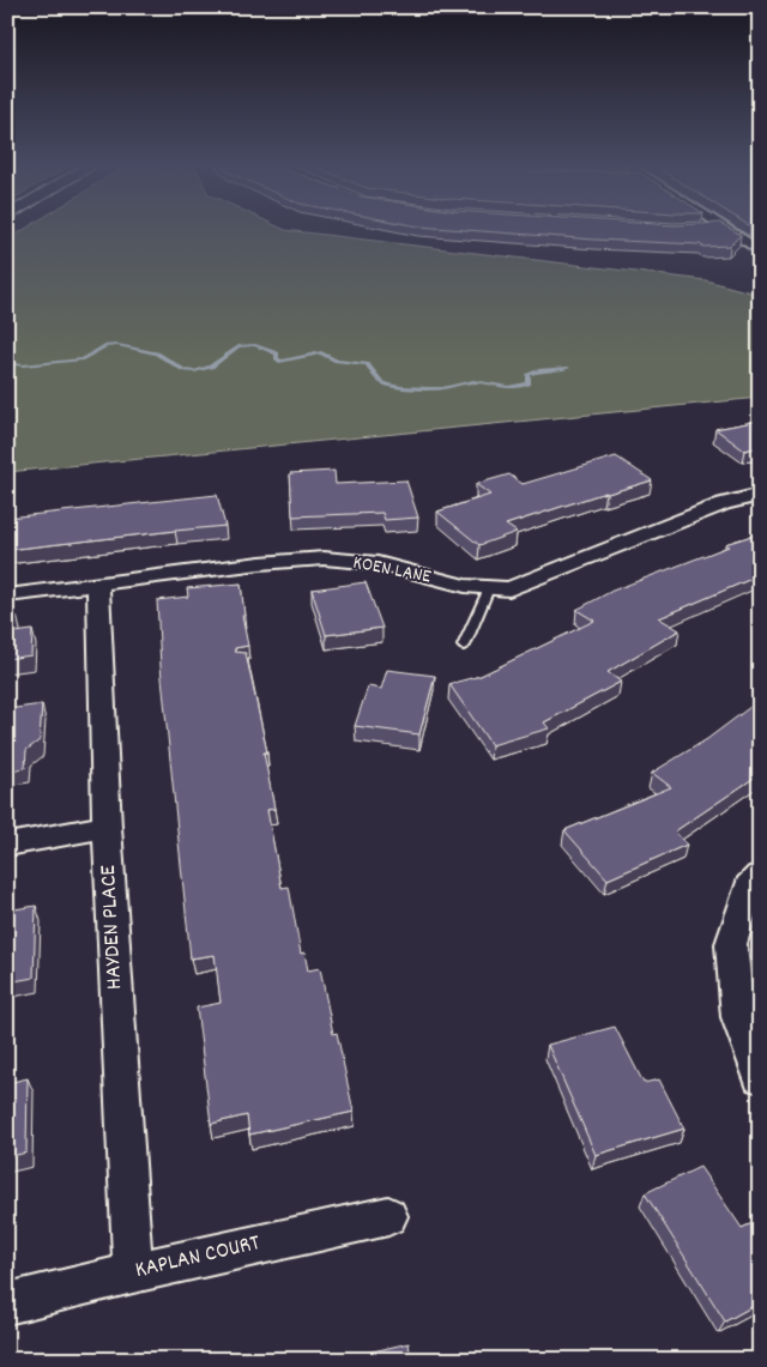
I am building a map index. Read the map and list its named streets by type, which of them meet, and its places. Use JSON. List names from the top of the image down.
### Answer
{
  "streets": {
    "street": ["KOEN LANE", "HAYDEN PLACE", "KAPLAN COURT"]
  },
  "crossings": [
    ["KOEN LANE", "HAYDEN PLACE"],
    ["HAYDEN PLACE", "KAPLAN COURT"]
  ]
}
